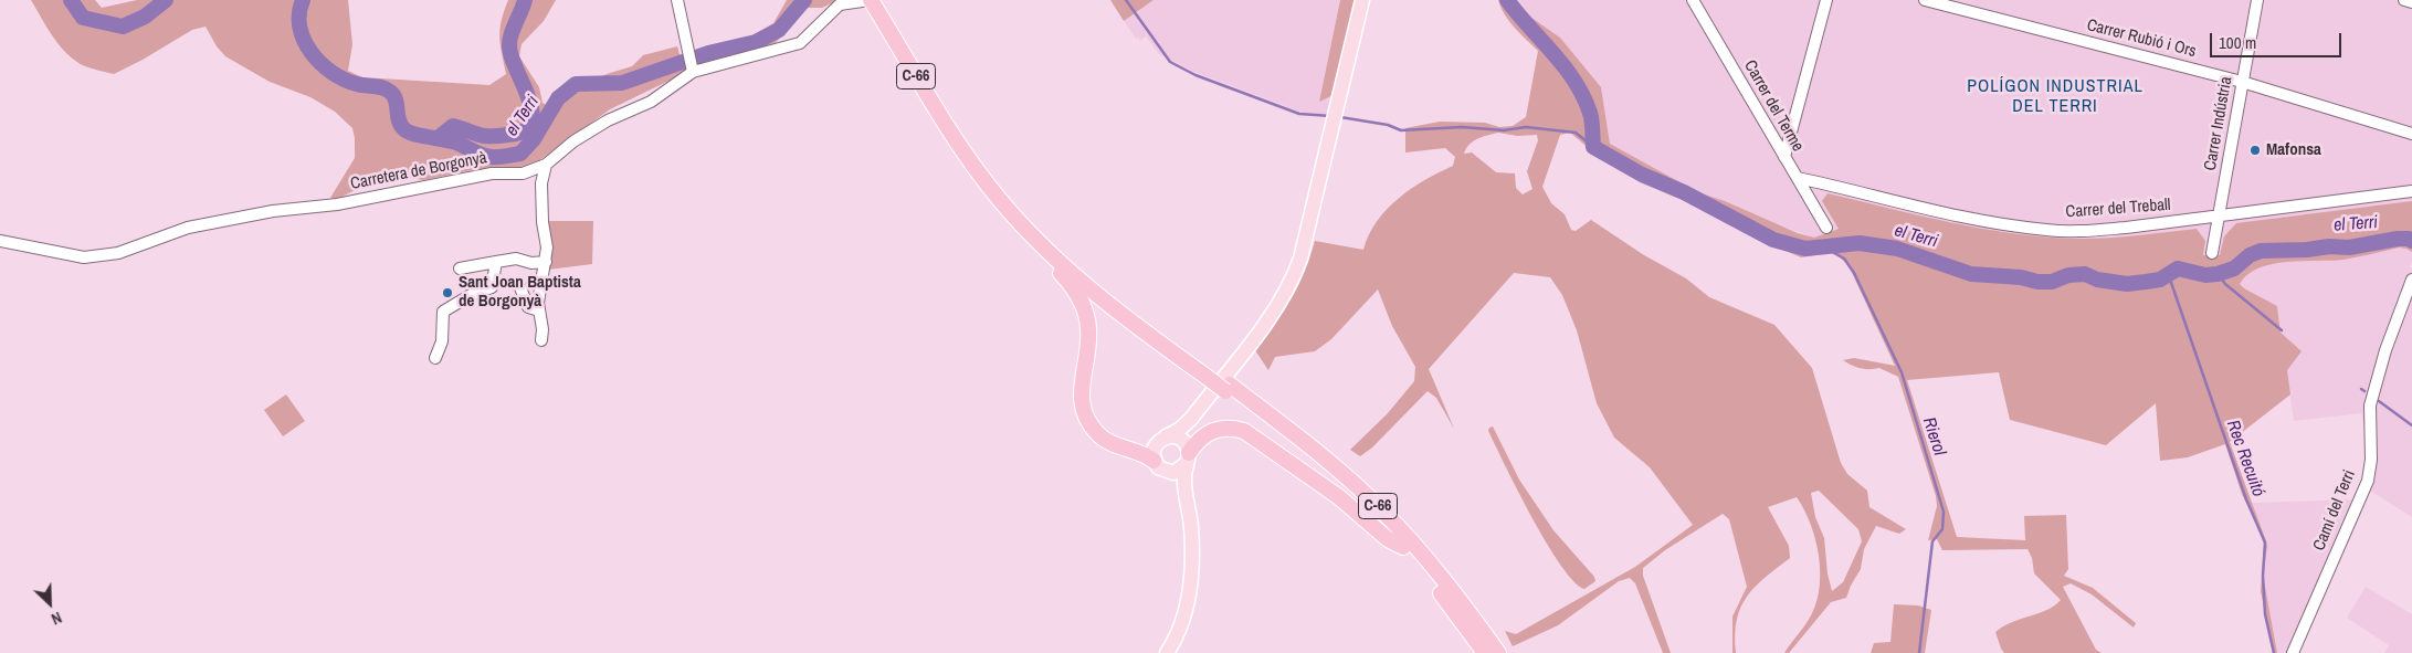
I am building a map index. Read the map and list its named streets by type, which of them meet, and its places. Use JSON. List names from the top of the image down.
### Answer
{
  "streets": {
    "highway": ["C-66"],
    "street": [
      "Carrer Rubió i Ors",
      "Carrer del Terme",
      "Carrer Indústria",
      "Carretera de Borgonyà",
      "Carrer del Treball",
      "Camí del Terri"
    ]
  },
  "crossings": [
    ["Carrer Rubió i Ors", "Carrer Indústria"],
    ["C-66", "Carretera de Borgonyà"],
    ["Carrer del Terme", "Carrer del Treball"],
    ["Carrer Indústria", "Carrer del Treball"]
  ],
  "districts": ["POLÍGON INDUSTRIAL DEL TERRI"],
  "water": ["el Terri", "Rierol", "Rec Recuitó"],
  "places": ["Mafonsa", "Sant Joan Baptista de Borgonyà"],
  "scale_bar": "100 m",
  "north": "bottom right"
}
